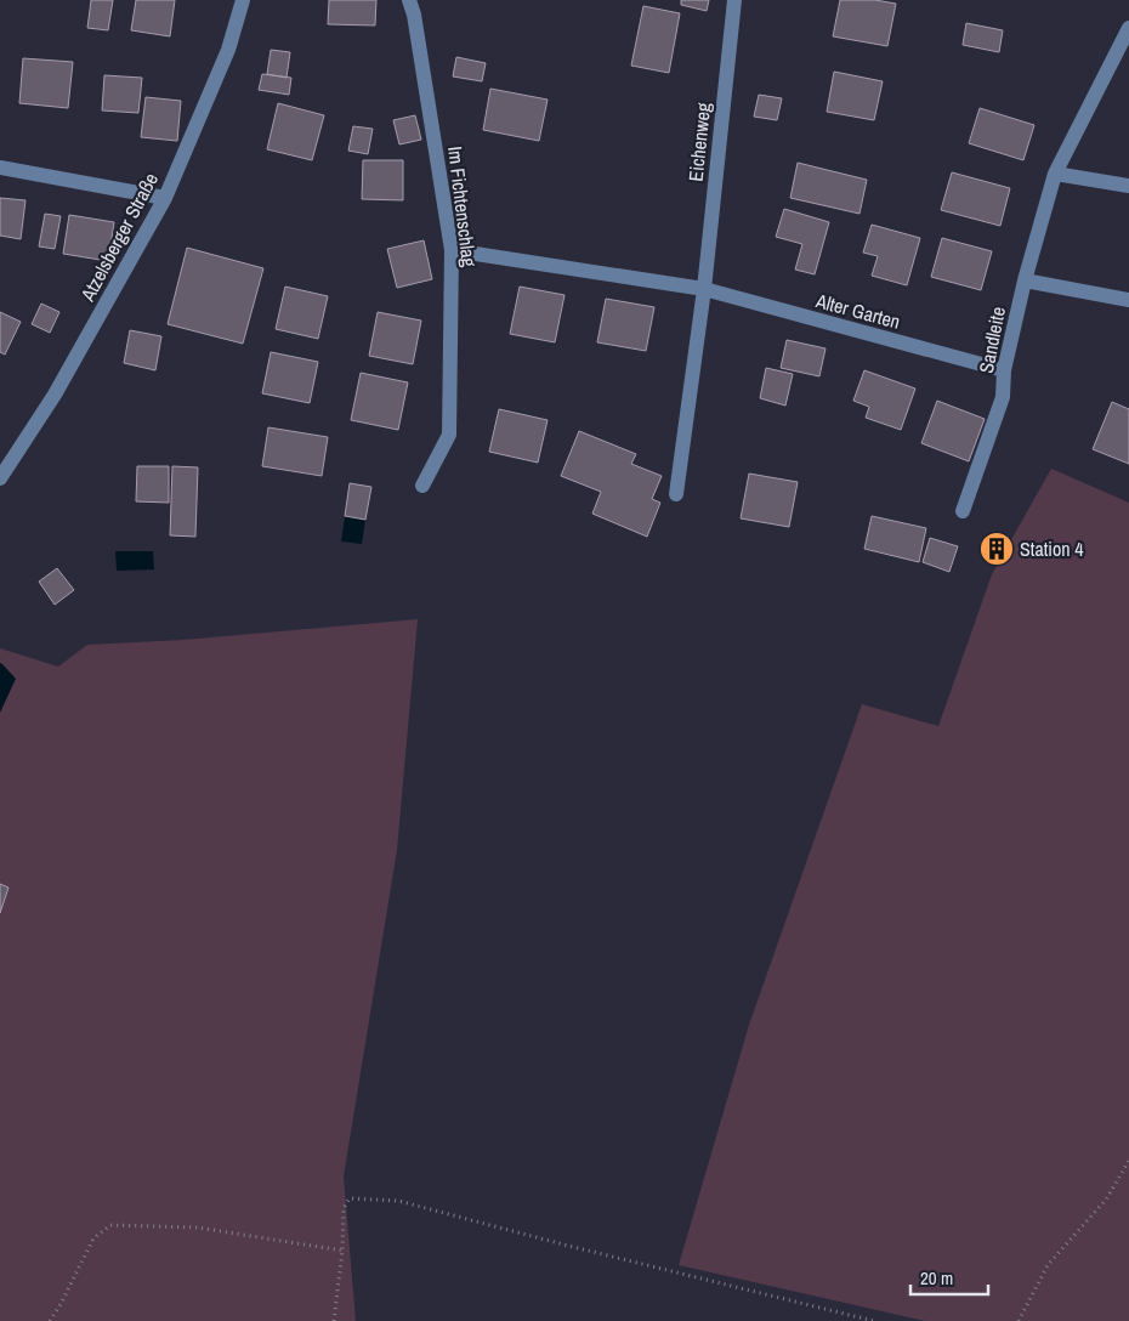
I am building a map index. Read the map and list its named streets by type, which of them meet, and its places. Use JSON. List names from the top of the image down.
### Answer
{
  "streets": {
    "street": [
      "Eichenweg",
      "Im Fichtenschlag",
      "Atzelsberger Straße",
      "Alter Garten",
      "Sandleite"
    ]
  },
  "crossings": [
    ["Eichenweg", "Alter Garten"],
    ["Im Fichtenschlag", "Alter Garten"],
    ["Alter Garten", "Sandleite"]
  ],
  "places": {
    "building": ["Station 4"]
  },
  "scale_bar": "20 m"
}
